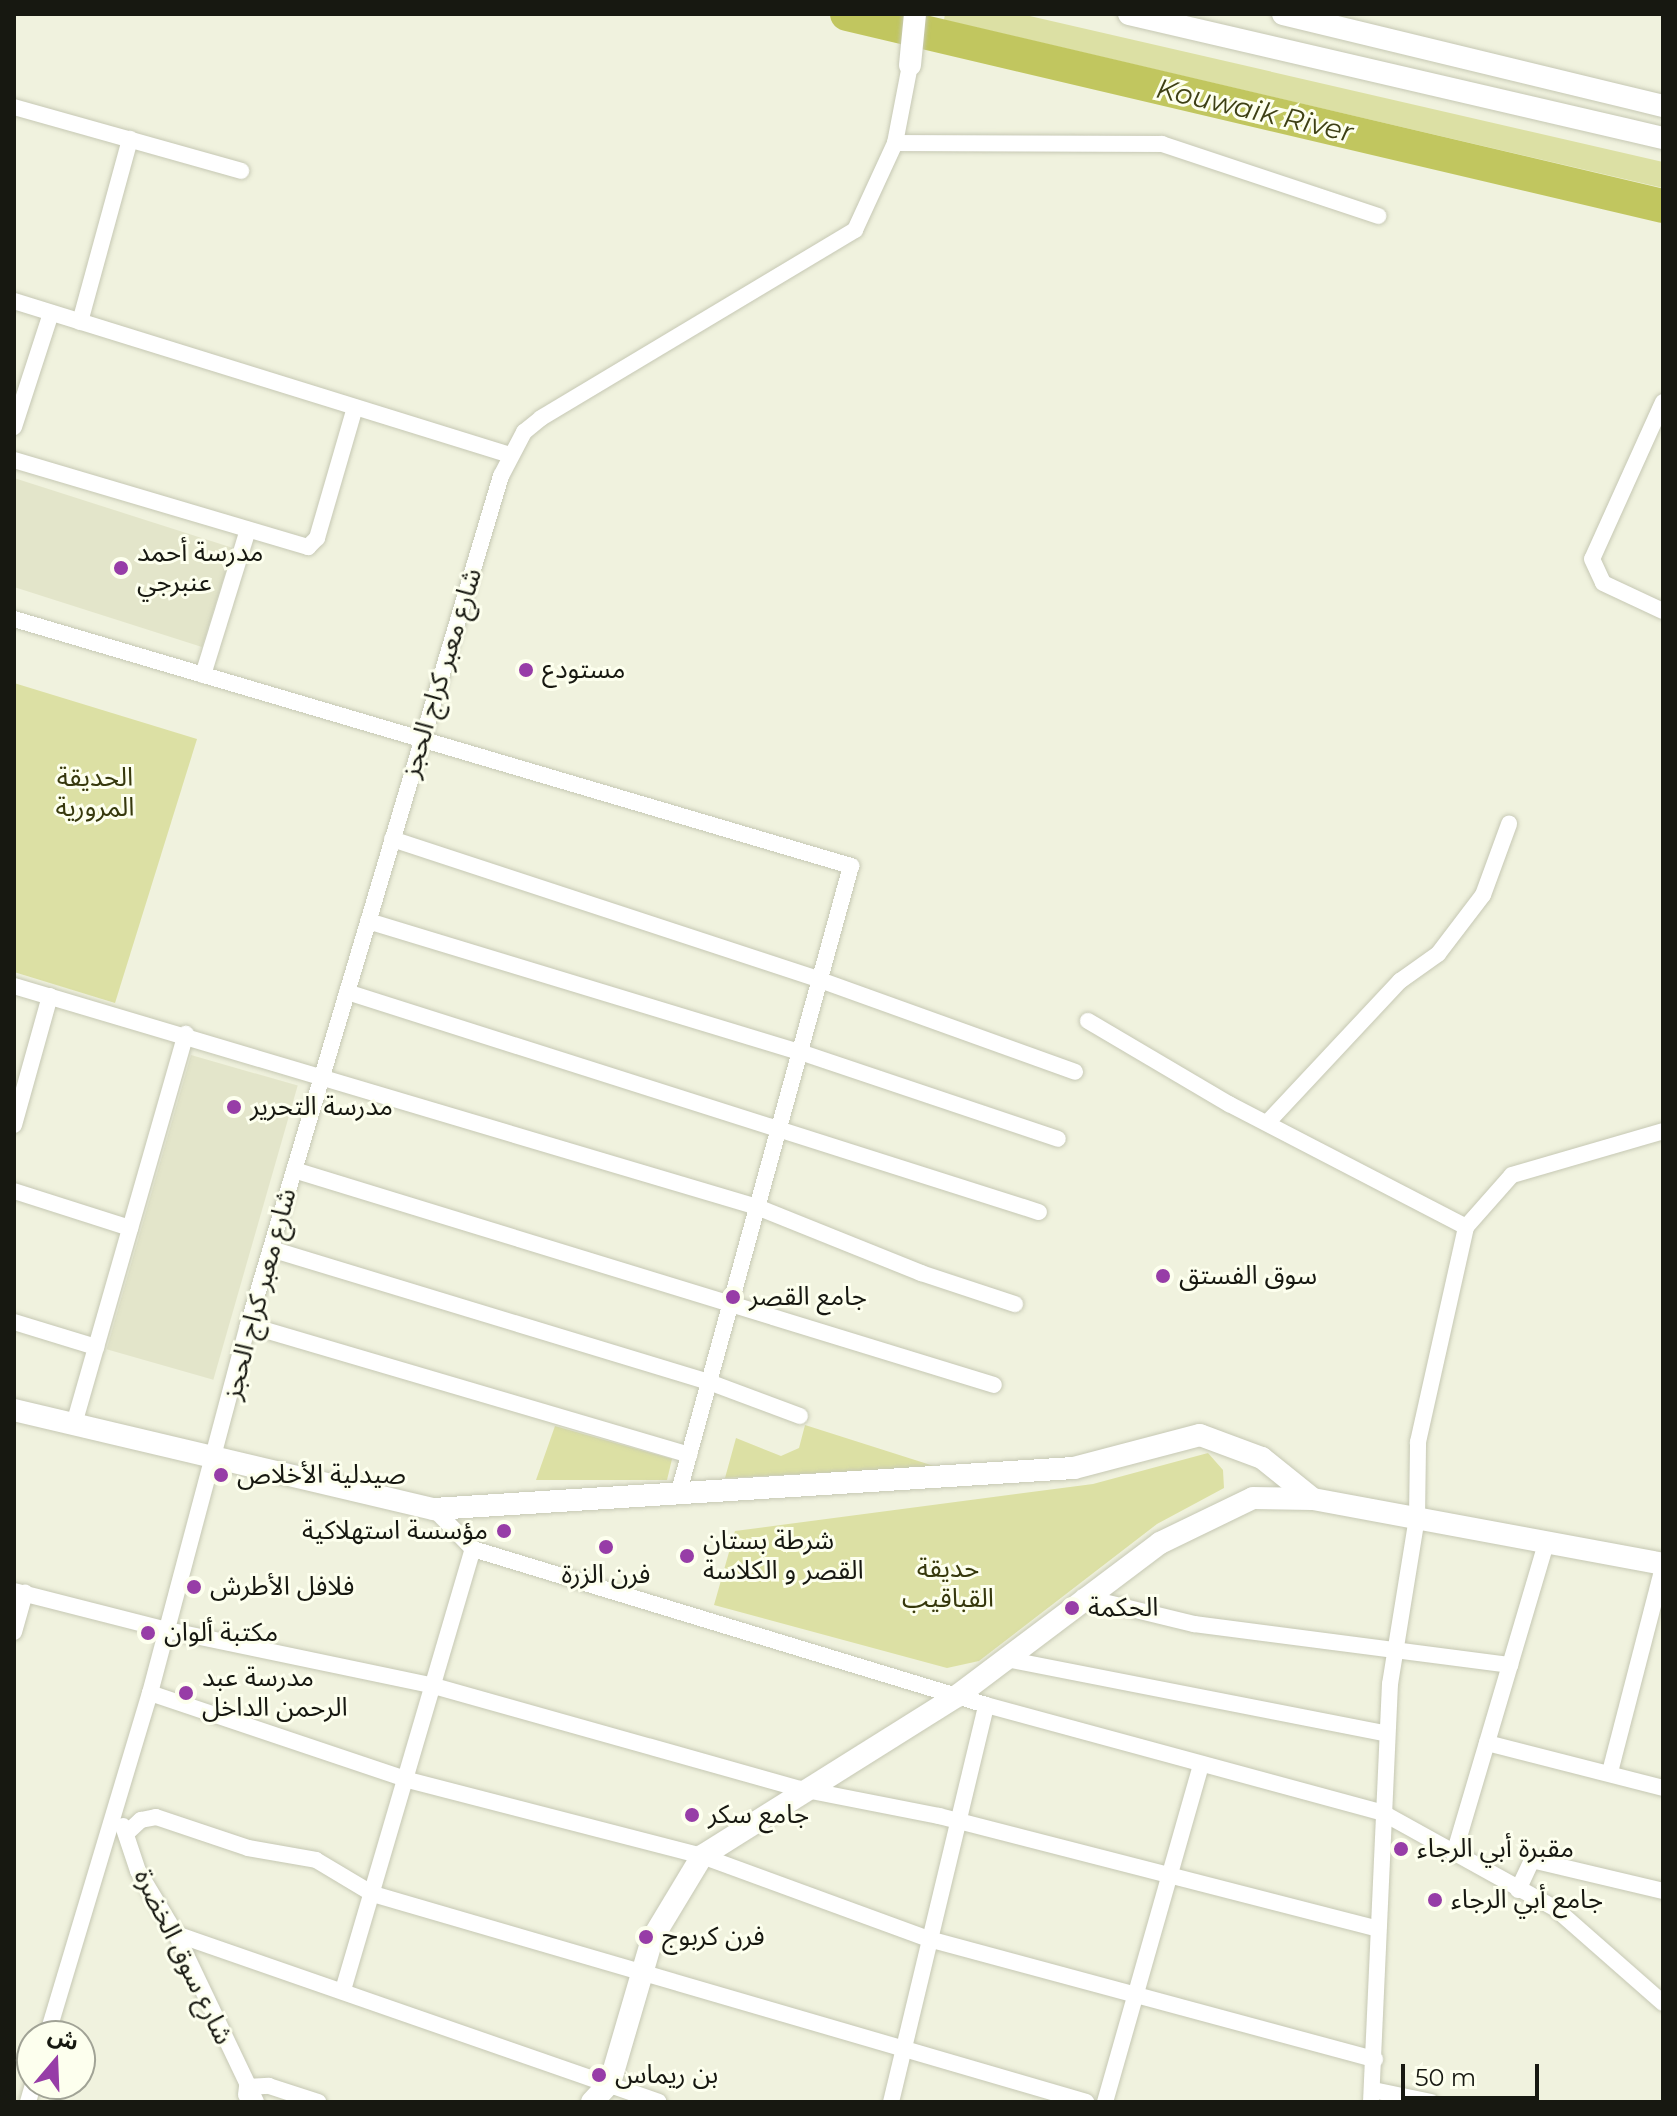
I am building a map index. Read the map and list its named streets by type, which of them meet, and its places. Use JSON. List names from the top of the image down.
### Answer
{
  "streets": {
    "street": ["شارع معبر كراج الحجز", "شارع سوق الخضرة"]
  },
  "crossings": [
    ["شارع معبر كراج الحجز", "شارع سوق الخضرة"]
  ],
  "water": ["Kouwaik River"],
  "parks": ["الحديقة المرورية", "حديقة القباقيب"],
  "places": [
    "مدرسة أحمد عنبرجي",
    "مستودع",
    "مدرسة التحرير",
    "سوق الفستق",
    "جامع القصر",
    "صيدلية اﻷخلاص",
    "مؤسسة استهلاكية",
    "فرن الزرة",
    "شرطة بستان القصر و الكلاسة",
    "فلافل اﻷطرش",
    "الحكمة",
    "مكتبة ألوان",
    "مدرسة عبد الرحمن الداخل",
    "جامع سكر",
    "مقبرة أبي الرجاء",
    "جامع أبي الرجاء",
    "فرن كربوج",
    "بن ريماس"
  ],
  "scale_bar": "50 m",
  "north": "top"
}
